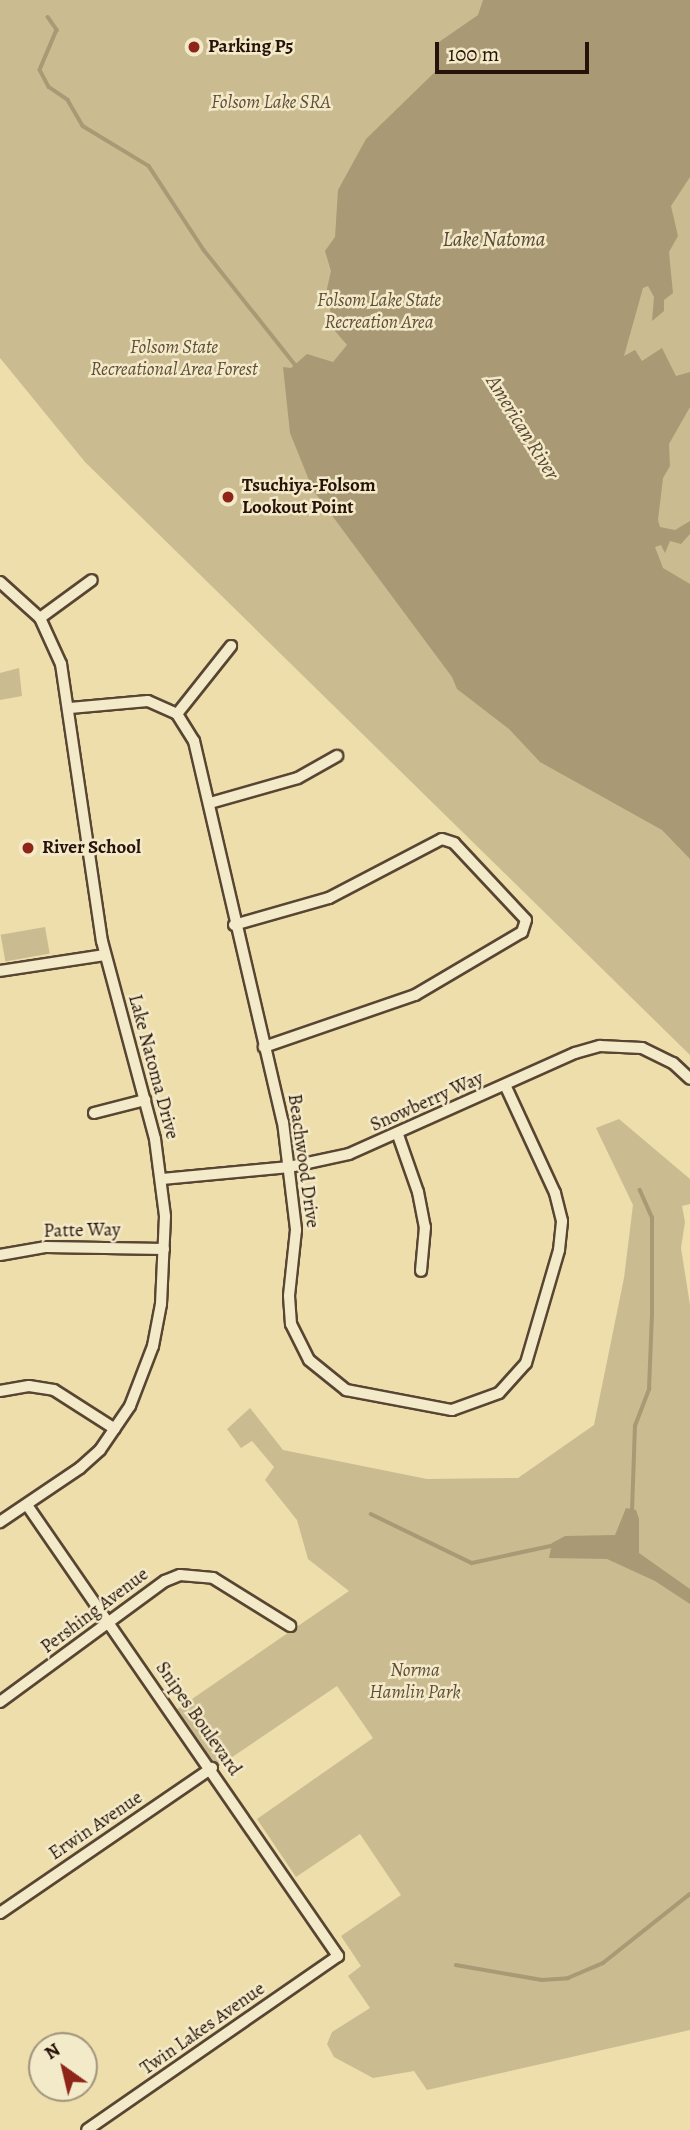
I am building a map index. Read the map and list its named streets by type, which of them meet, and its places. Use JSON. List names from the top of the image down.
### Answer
{
  "streets": {
    "street": [
      "Lake Natoma Drive",
      "Snowberry Way",
      "Beachwood Drive",
      "Patte Way",
      "Pershing Avenue",
      "Snipes Boulevard",
      "Erwin Avenue",
      "Twin Lakes Avenue"
    ]
  },
  "crossings": [
    ["Lake Natoma Drive", "Snowberry Way"],
    ["Lake Natoma Drive", "Patte Way"],
    ["Lake Natoma Drive", "Snipes Boulevard"],
    ["Snowberry Way", "Beachwood Drive"],
    ["Pershing Avenue", "Snipes Boulevard"],
    ["Snipes Boulevard", "Erwin Avenue"],
    ["Snipes Boulevard", "Twin Lakes Avenue"]
  ],
  "water": ["Lake Natoma", "American River"],
  "parks": [
    "Folsom Lake SRA",
    "Folsom Lake State Recreation Area",
    "Folsom State Recreational Area Forest",
    "Norma Hamlin Park"
  ],
  "places": ["Parking P5", "Tsuchiya-Folsom Lookout Point", "River School"],
  "scale_bar": "100 m",
  "north": "top left"
}
